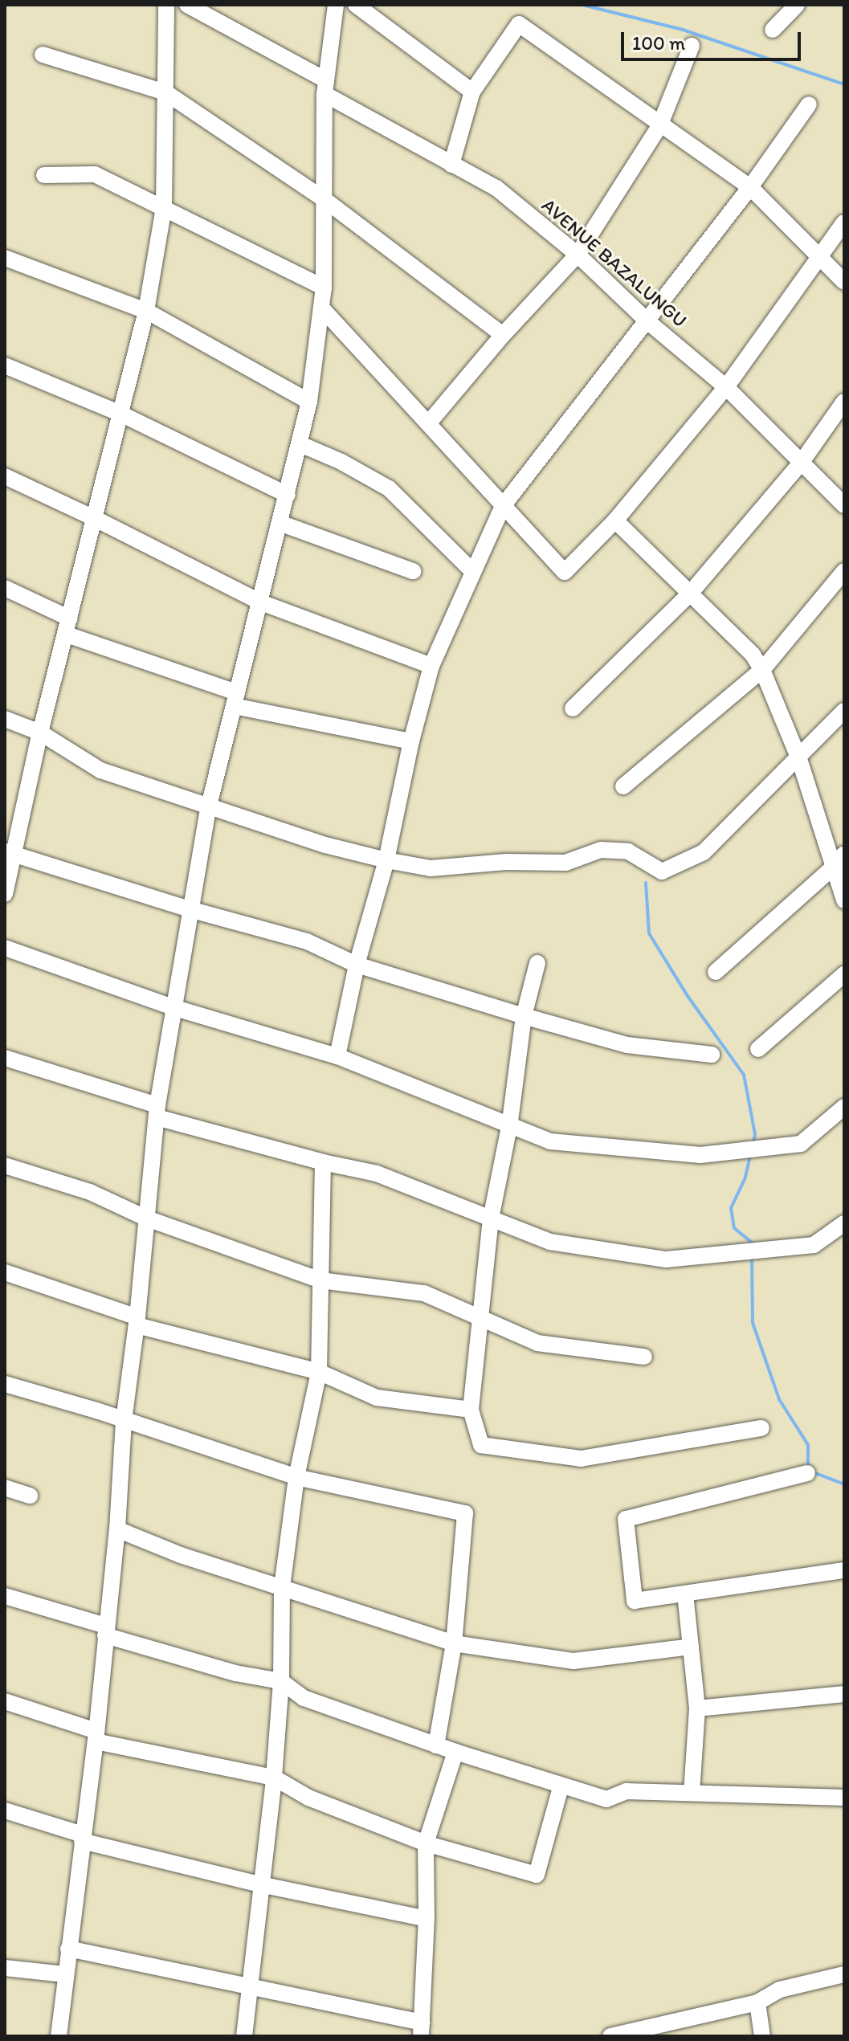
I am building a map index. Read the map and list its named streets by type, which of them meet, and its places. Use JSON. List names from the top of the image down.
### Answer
{
  "streets": {
    "street": ["AVENUE BAZALUNGU"]
  },
  "scale_bar": "100 m"
}
